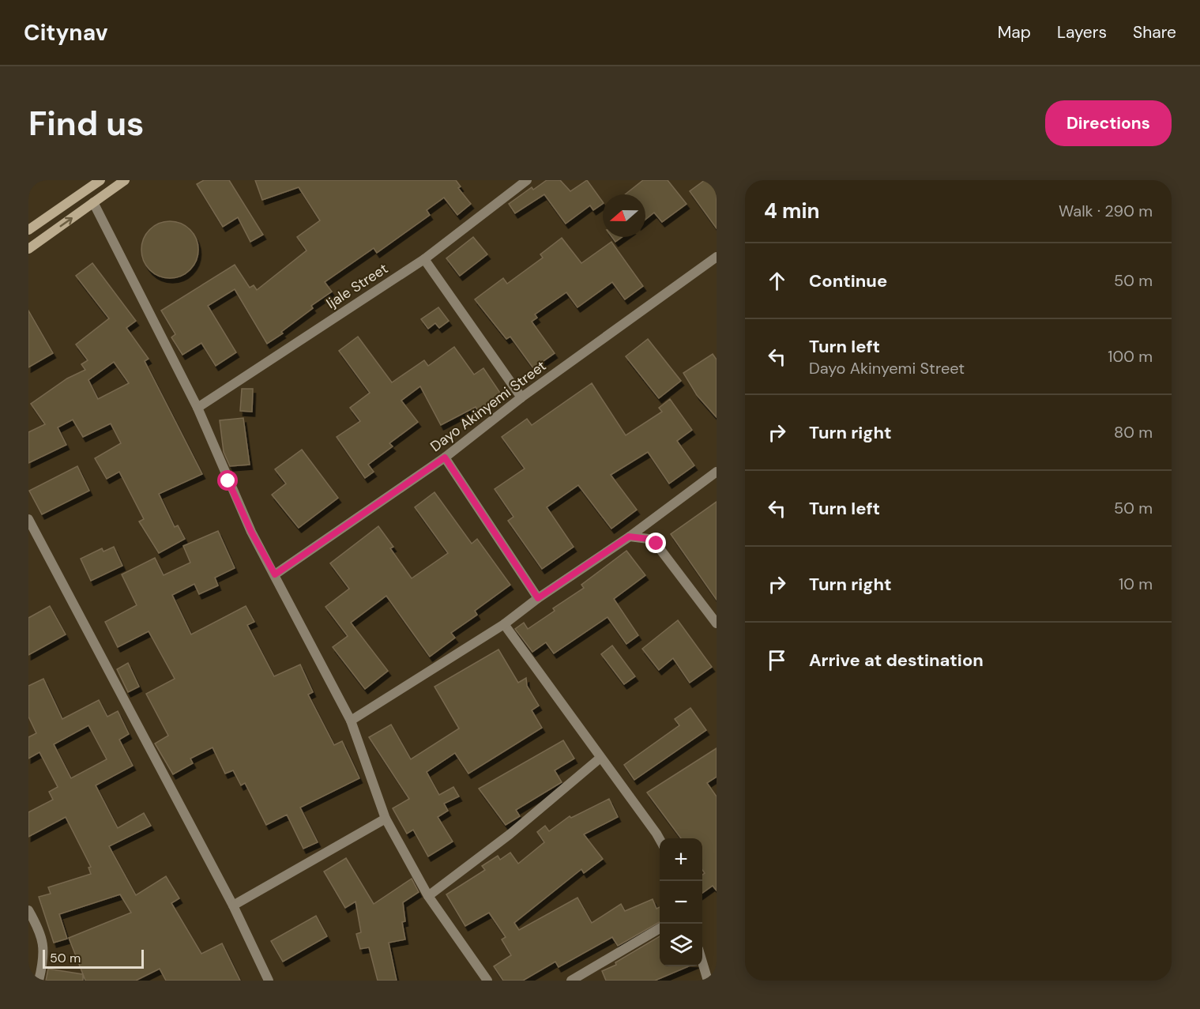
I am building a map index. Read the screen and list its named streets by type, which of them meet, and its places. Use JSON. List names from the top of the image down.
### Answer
{
  "streets": {
    "street": ["Ijale Street", "Dayo Akinyemi Street"]
  },
  "scale_bar": "50 m",
  "north": "left",
  "page": {
    "header": "Citynav",
    "nav": ["Map", "Layers", "Share"],
    "buttons": "Directions",
    "title": "Find us",
    "heading": ["4 min", "Walk · 290 m"],
    "list": [
      ["Continue", "50 m"],
      ["Turn left", "Dayo Akinyemi Street", "100 m"],
      ["Turn right", "80 m"],
      ["Turn left", "50 m"],
      ["Turn right", "10 m"],
      "Arrive at destination"
    ],
    "map_buttons": ["+", "−"],
    "scale": "50 m"
  }
}
